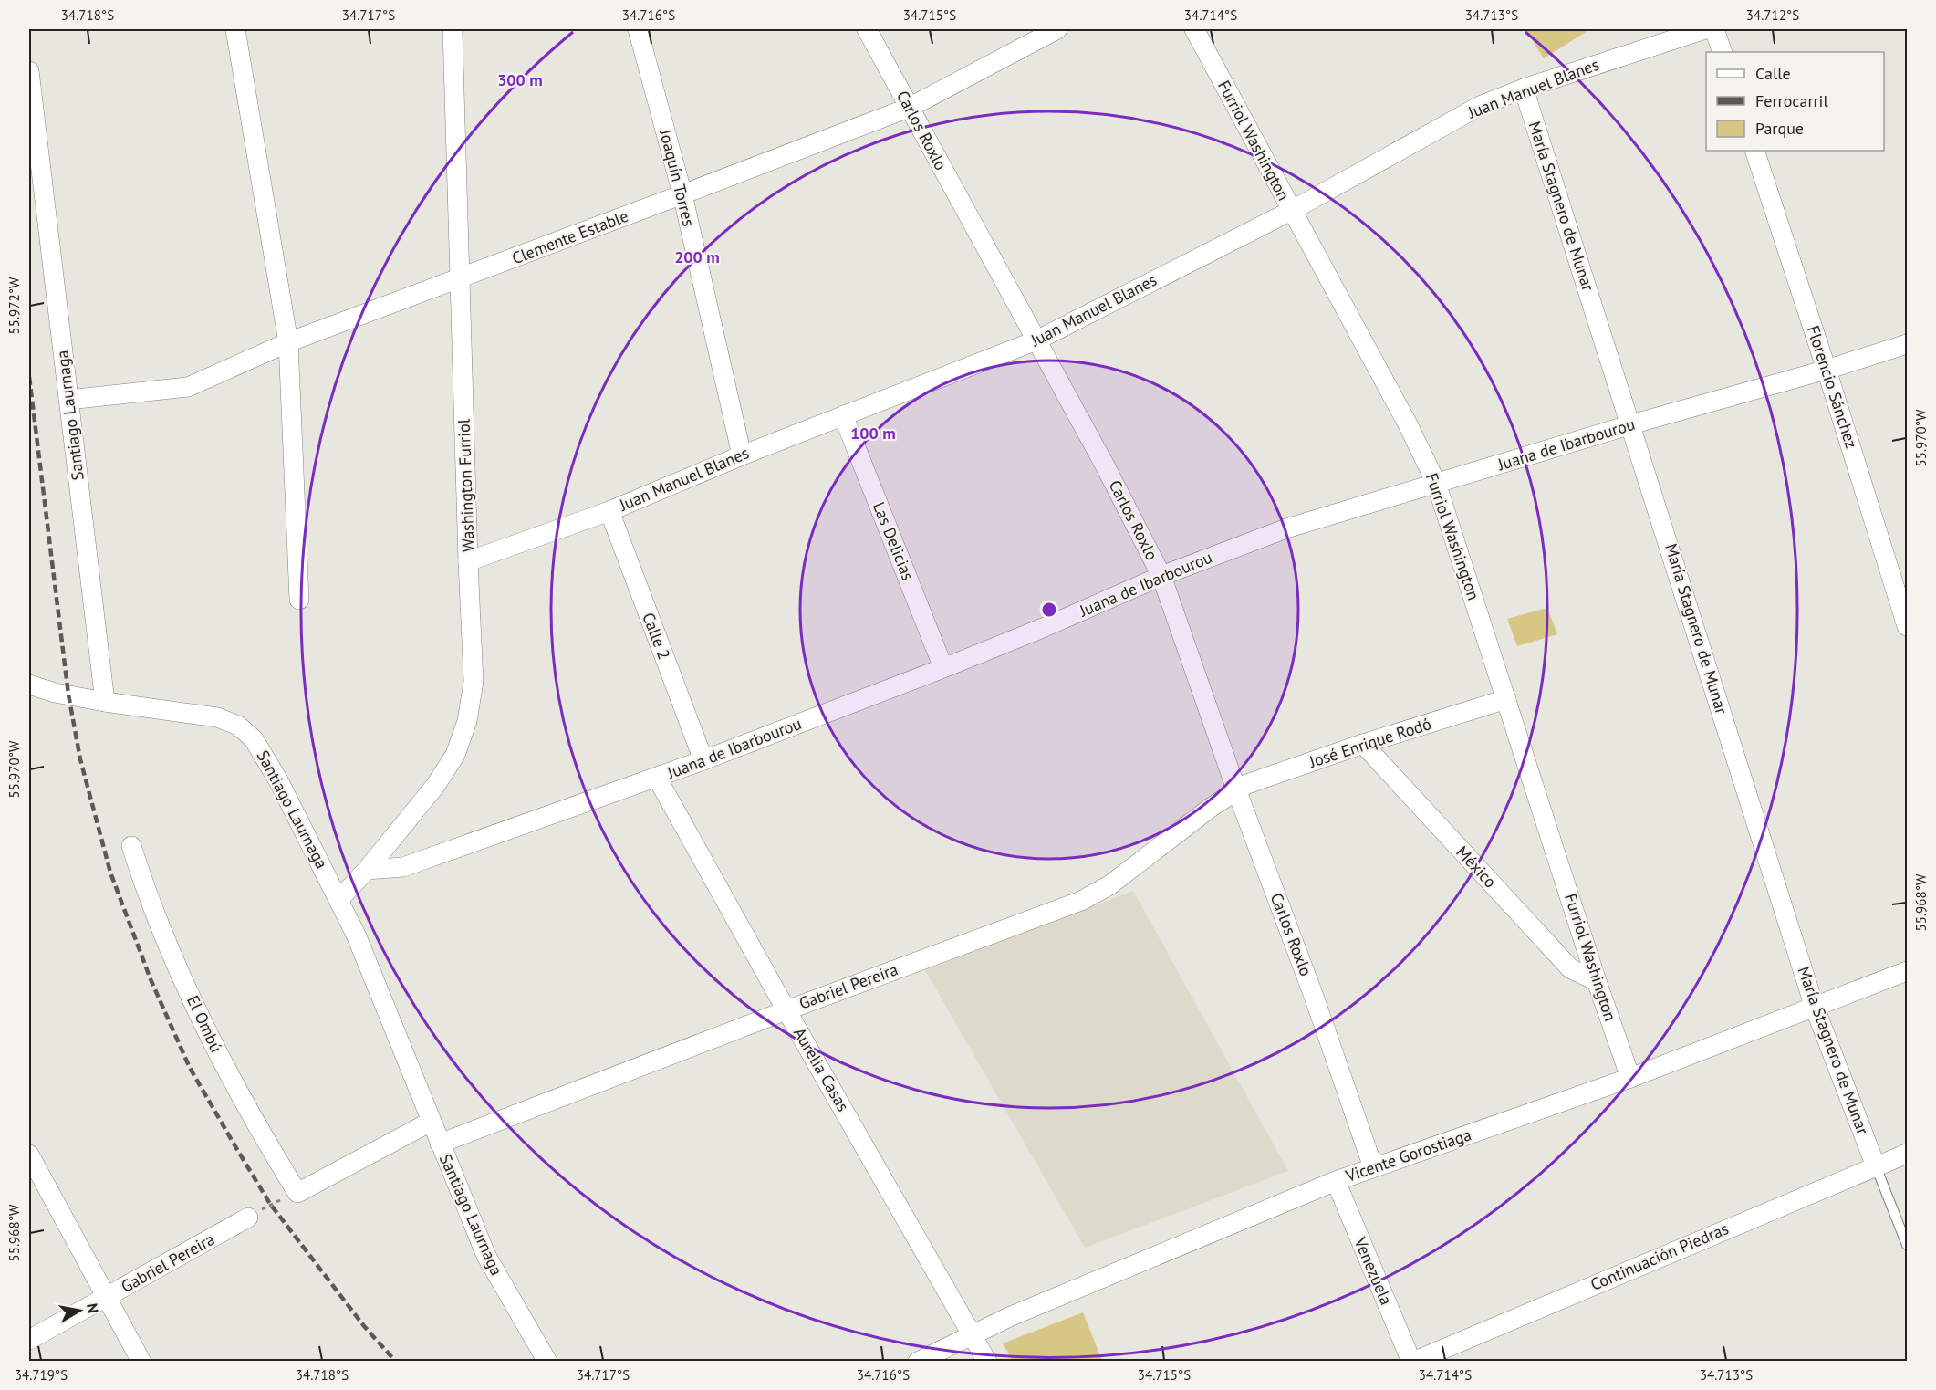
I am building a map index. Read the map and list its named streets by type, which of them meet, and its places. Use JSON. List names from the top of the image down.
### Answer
{
  "streets": {
    "street": [
      "Juan Manuel Blanes",
      "Carlos Roxlo",
      "Furriol Washington",
      "Joaquín Torres",
      "María Stagnero de Munar",
      "Clemente Estable",
      "Florencio Sánchez",
      "Santiago Laurnaga",
      "Juana de Ibarbourou",
      "Washington Furriol",
      "Las Delicias",
      "Calle 2",
      "José Enrique Rodó",
      "México",
      "Gabriel Pereira",
      "El Ombú",
      "Aurelia Casas",
      "Vicente Gorostiaga",
      "Continuación Piedras",
      "Venezuela"
    ]
  },
  "crossings": [
    ["Juan Manuel Blanes", "Carlos Roxlo"],
    ["Juan Manuel Blanes", "Furriol Washington"],
    ["Juan Manuel Blanes", "Joaquín Torres"],
    ["Juan Manuel Blanes", "María Stagnero de Munar"],
    ["Juan Manuel Blanes", "Washington Furriol"],
    ["Juan Manuel Blanes", "Las Delicias"],
    ["Juan Manuel Blanes", "Calle 2"],
    ["Carlos Roxlo", "Clemente Estable"],
    ["Carlos Roxlo", "Juana de Ibarbourou"],
    ["Carlos Roxlo", "José Enrique Rodó"],
    ["Carlos Roxlo", "Gabriel Pereira"],
    ["Carlos Roxlo", "Vicente Gorostiaga"],
    ["Furriol Washington", "Juana de Ibarbourou"],
    ["Furriol Washington", "José Enrique Rodó"],
    ["Furriol Washington", "México"],
    ["Furriol Washington", "Vicente Gorostiaga"],
    ["Joaquín Torres", "Clemente Estable"],
    ["María Stagnero de Munar", "Juana de Ibarbourou"],
    ["María Stagnero de Munar", "Vicente Gorostiaga"],
    ["María Stagnero de Munar", "Continuación Piedras"],
    ["Clemente Estable", "Santiago Laurnaga"],
    ["Clemente Estable", "Washington Furriol"],
    ["Florencio Sánchez", "Juana de Ibarbourou"],
    ["Santiago Laurnaga", "Washington Furriol"],
    ["Santiago Laurnaga", "Gabriel Pereira"],
    ["Juana de Ibarbourou", "Washington Furriol"],
    ["Juana de Ibarbourou", "Las Delicias"],
    ["Juana de Ibarbourou", "Calle 2"],
    ["Juana de Ibarbourou", "Aurelia Casas"],
    ["José Enrique Rodó", "México"],
    ["José Enrique Rodó", "Gabriel Pereira"],
    ["Gabriel Pereira", "Aurelia Casas"],
    ["Aurelia Casas", "Vicente Gorostiaga"],
    ["Vicente Gorostiaga", "Venezuela"],
    ["Continuación Piedras", "Venezuela"]
  ],
  "legend": ["Calle", "Ferrocarril", "Parque"],
  "north": "right",
  "coordinates": [
    "34.718°S",
    "34.717°S",
    "34.716°S",
    "34.715°S",
    "34.714°S",
    "34.713°S",
    "34.712°S",
    "55.972°W",
    "55.970°W",
    "55.968°W",
    "34.719°S"
  ],
  "rings": ["300 m", "200 m", "100 m"]
}
